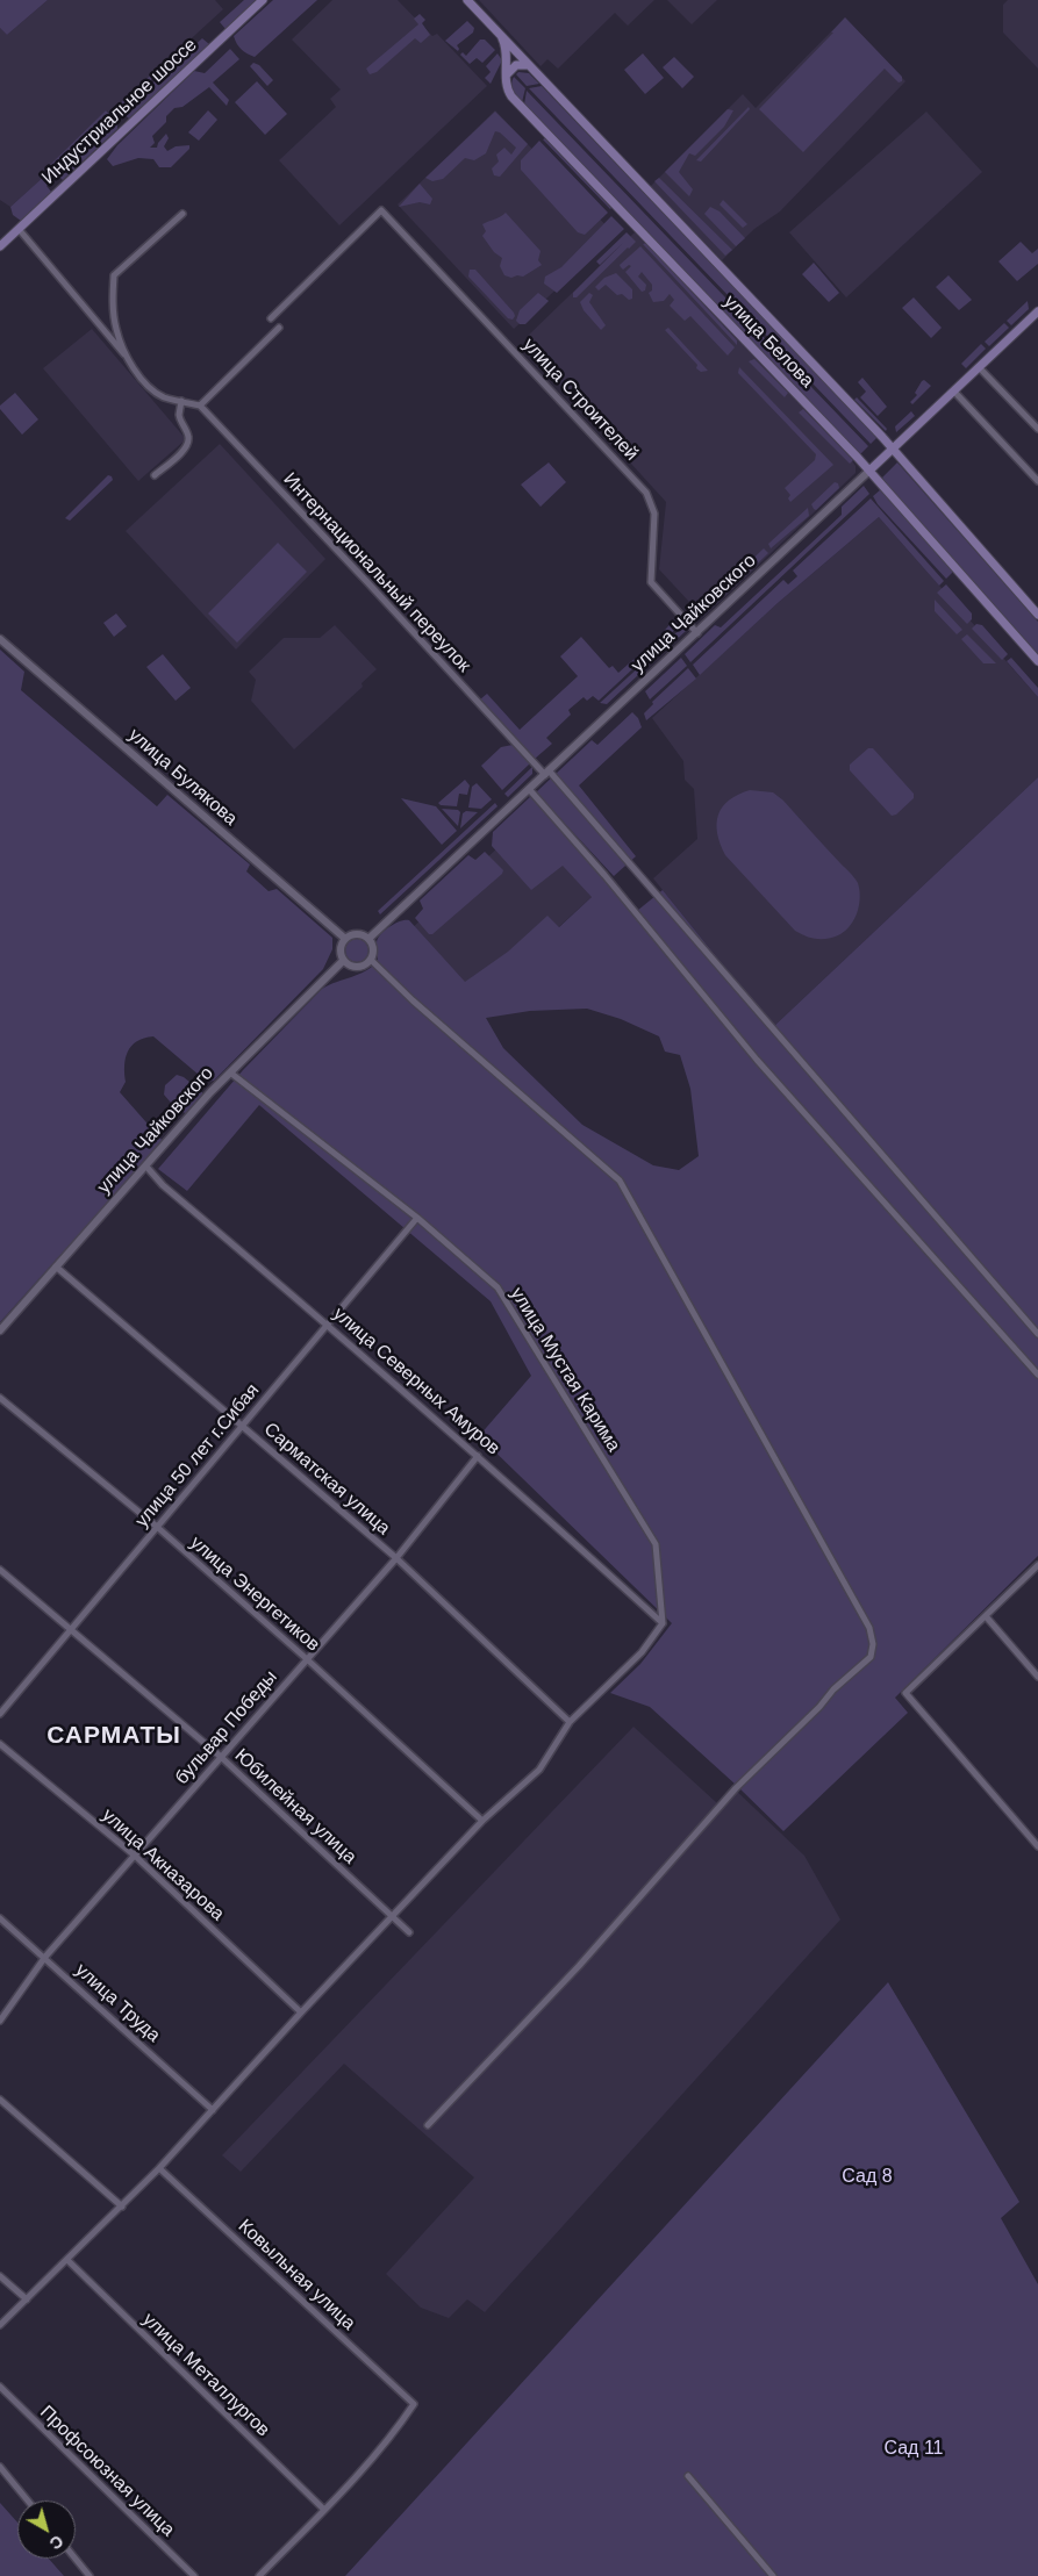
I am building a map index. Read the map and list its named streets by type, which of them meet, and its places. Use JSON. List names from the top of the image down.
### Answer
{
  "streets": {
    "main road": ["Индустриальное шоссе", "улица Белова", "улица Чайковского"],
    "street": [
      "улица Строителей",
      "Интернациональный переулок",
      "улица Булякова",
      "улица Мустая Карима",
      "улица Северных Амуров",
      "улица 50 лет г.Сибая",
      "Сарматская улица",
      "улица Энергетиков",
      "бульвар Победы",
      "Юбилейная улица",
      "улица Акназарова",
      "улица Труда",
      "Ковыльная улица",
      "улица Металлургов",
      "Профсоюзная улица"
    ]
  },
  "crossings": [
    ["улица Белова", "улица Чайковского"],
    ["улица Строителей", "улица Чайковского"],
    ["Интернациональный переулок", "улица Чайковского"],
    ["улица Чайковского", "улица Булякова"],
    ["улица Чайковского", "улица Мустая Карима"],
    ["улица Чайковского", "улица Северных Амуров"],
    ["улица Чайковского", "Сарматская улица"],
    ["улица Мустая Карима", "улица Северных Амуров"],
    ["улица Мустая Карима", "улица 50 лет г.Сибая"],
    ["улица Северных Амуров", "улица 50 лет г.Сибая"],
    ["улица Северных Амуров", "бульвар Победы"],
    ["улица 50 лет г.Сибая", "Сарматская улица"],
    ["улица 50 лет г.Сибая", "улица Энергетиков"],
    ["улица 50 лет г.Сибая", "Юбилейная улица"],
    ["Сарматская улица", "бульвар Победы"],
    ["улица Энергетиков", "бульвар Победы"],
    ["бульвар Победы", "Юбилейная улица"],
    ["бульвар Победы", "улица Акназарова"],
    ["бульвар Победы", "улица Труда"],
    ["Ковыльная улица", "улица Металлургов"]
  ],
  "districts": ["САРМАТЫ"],
  "parks": ["Сад 8", "Сад 11"],
  "north": "bottom right"
}
